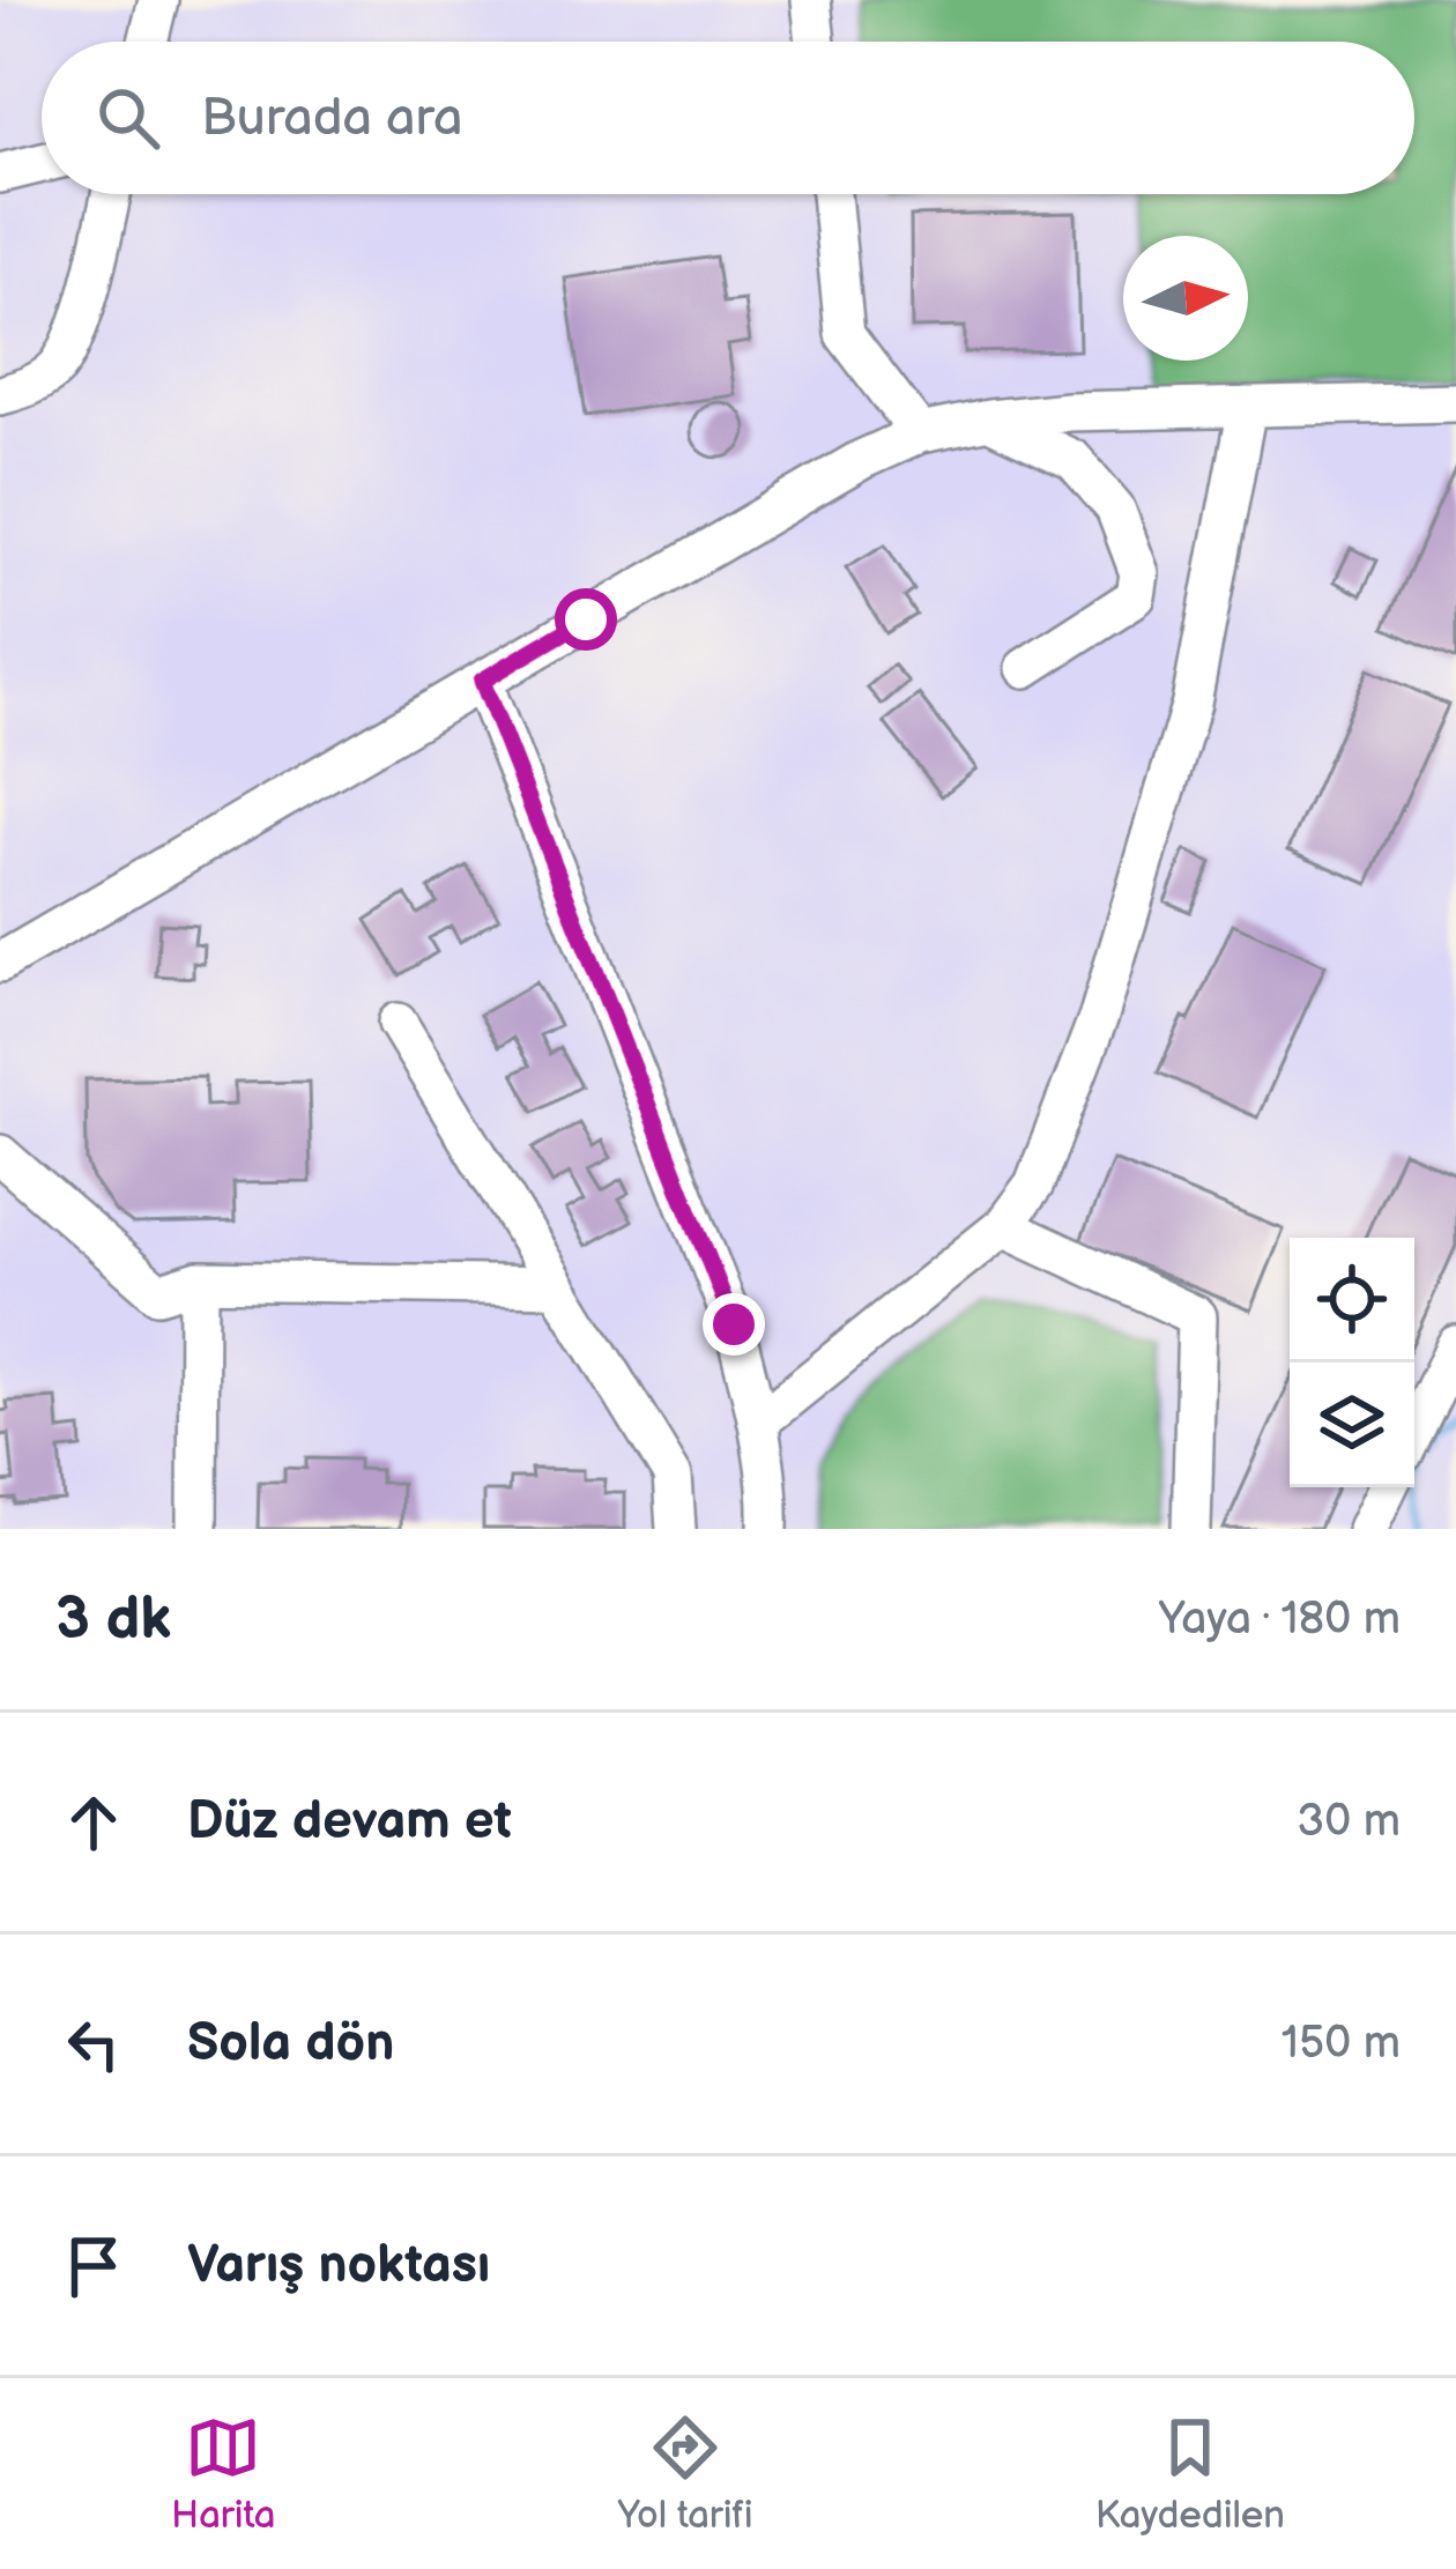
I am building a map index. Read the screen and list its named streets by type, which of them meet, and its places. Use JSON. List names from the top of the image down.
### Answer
{
  "north": "right",
  "page": {
    "search": "Burada ara",
    "heading": ["3 dk", "Yaya · 180 m"],
    "list": [
      ["Düz devam et", "30 m"],
      ["Sola dön", "150 m"],
      "Varış noktası"
    ],
    "nav": ["Harita", "Yol tarifi", "Kaydedilen"]
  }
}
